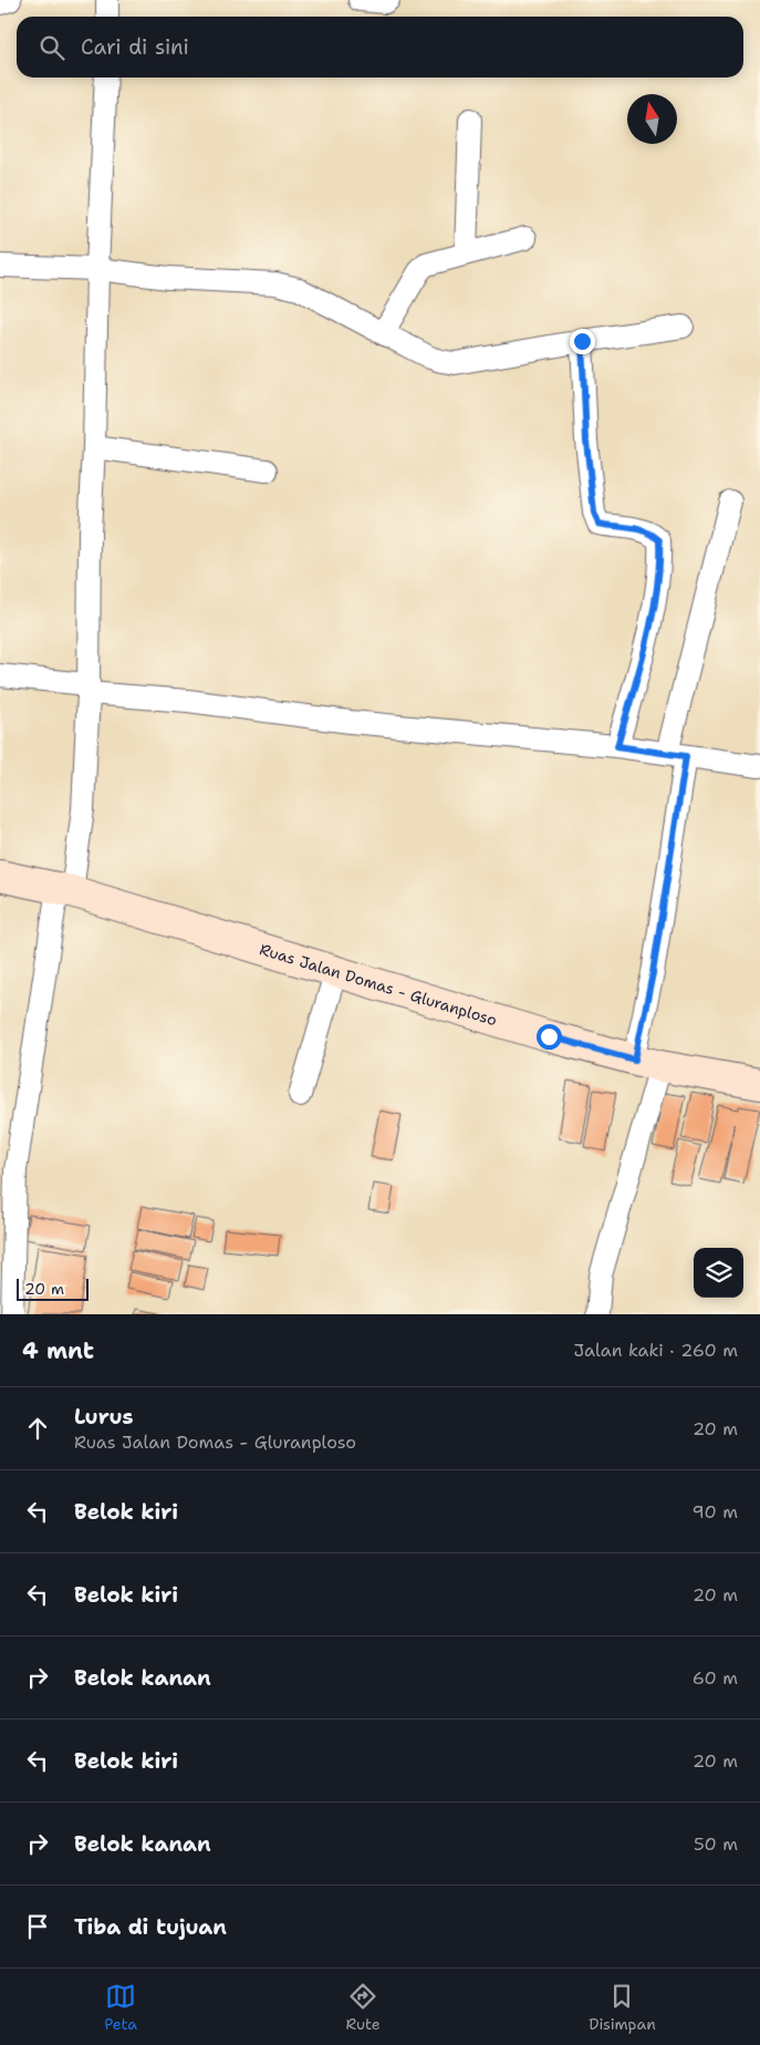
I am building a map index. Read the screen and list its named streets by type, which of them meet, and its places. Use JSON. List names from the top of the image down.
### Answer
{
  "streets": {
    "main road": ["Ruas Jalan Domas - Gluranploso"]
  },
  "scale_bar": "20 m",
  "north": "top",
  "page": {
    "search": "Cari di sini",
    "scale": "20 m",
    "heading": ["4 mnt", "Jalan kaki · 260 m"],
    "list": [
      ["Lurus", "Ruas Jalan Domas - Gluranploso", "20 m"],
      ["Belok kiri", "90 m"],
      ["Belok kiri", "20 m"],
      ["Belok kanan", "60 m"],
      ["Belok kiri", "20 m"],
      ["Belok kanan", "50 m"],
      "Tiba di tujuan"
    ],
    "nav": ["Peta", "Rute", "Disimpan"]
  }
}
